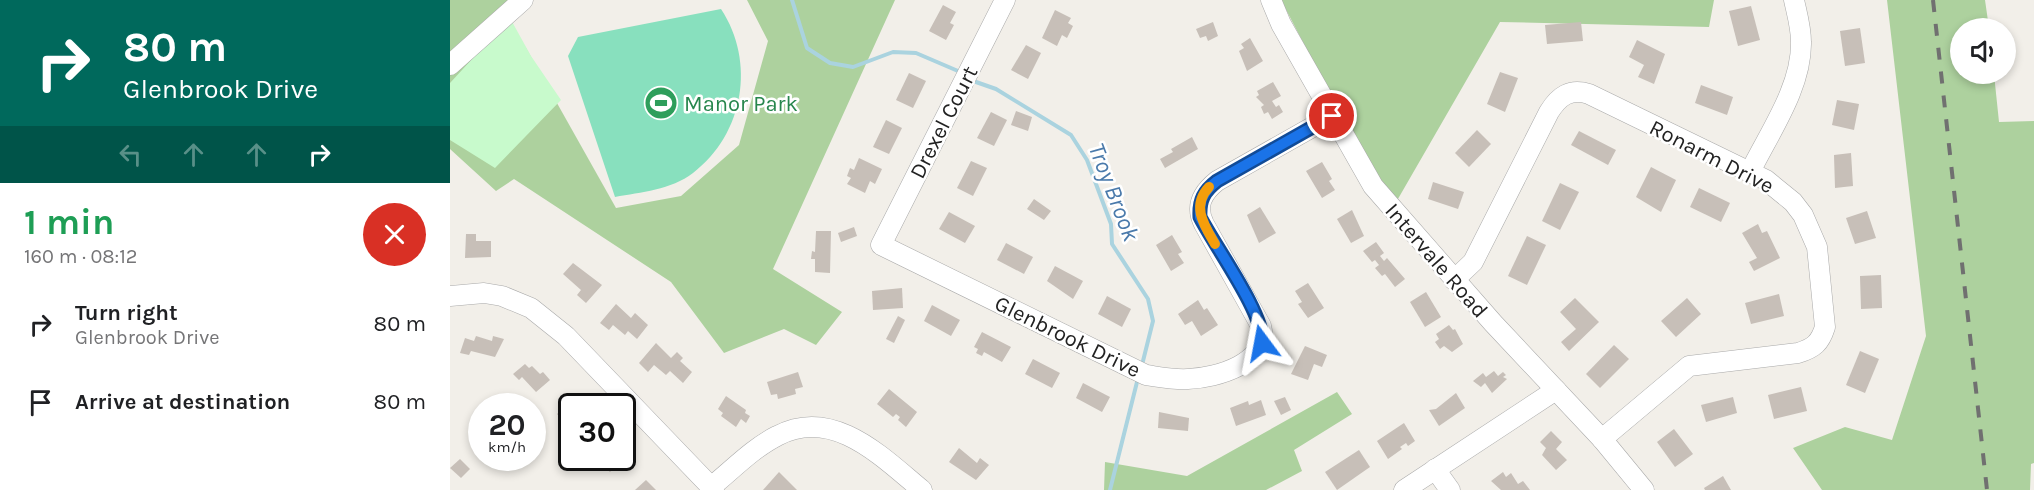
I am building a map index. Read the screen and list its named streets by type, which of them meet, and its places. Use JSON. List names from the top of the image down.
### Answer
{
  "streets": {
    "street": [
      "Drexel Court",
      "Ronarm Drive",
      "Intervale Road",
      "Glenbrook Drive"
    ]
  },
  "crossings": [
    ["Drexel Court", "Glenbrook Drive"],
    ["Ronarm Drive", "Intervale Road"],
    ["Intervale Road", "Glenbrook Drive"]
  ],
  "water": ["Troy Brook"],
  "places": {
    "sports": ["Manor Park"]
  },
  "page": {
    "turn": ["80 m", "Glenbrook Drive"],
    "heading": ["1 min", "160 m · 08:12"],
    "list": [
      {
        "name": "Turn right",
        "note": "Glenbrook Drive",
        "value": "80 m"
      },
      {
        "name": "Arrive at destination",
        "value": "80 m"
      }
    ],
    "speed": "20 km/h",
    "limit": "30"
  }
}
